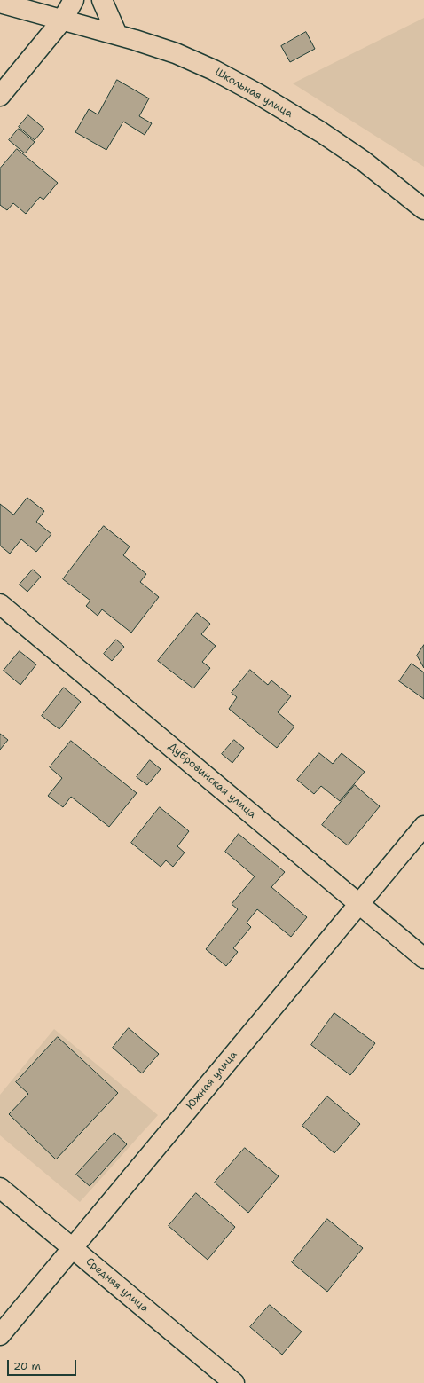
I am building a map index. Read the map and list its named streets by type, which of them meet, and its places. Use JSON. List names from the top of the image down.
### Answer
{
  "streets": {
    "street": [
      "Школьная улица",
      "Дубровинская улица",
      "Южная улица",
      "Средняя улица"
    ]
  },
  "crossings": [
    ["Дубровинская улица", "Южная улица"],
    ["Южная улица", "Средняя улица"]
  ],
  "scale_bar": "20 m"
}
